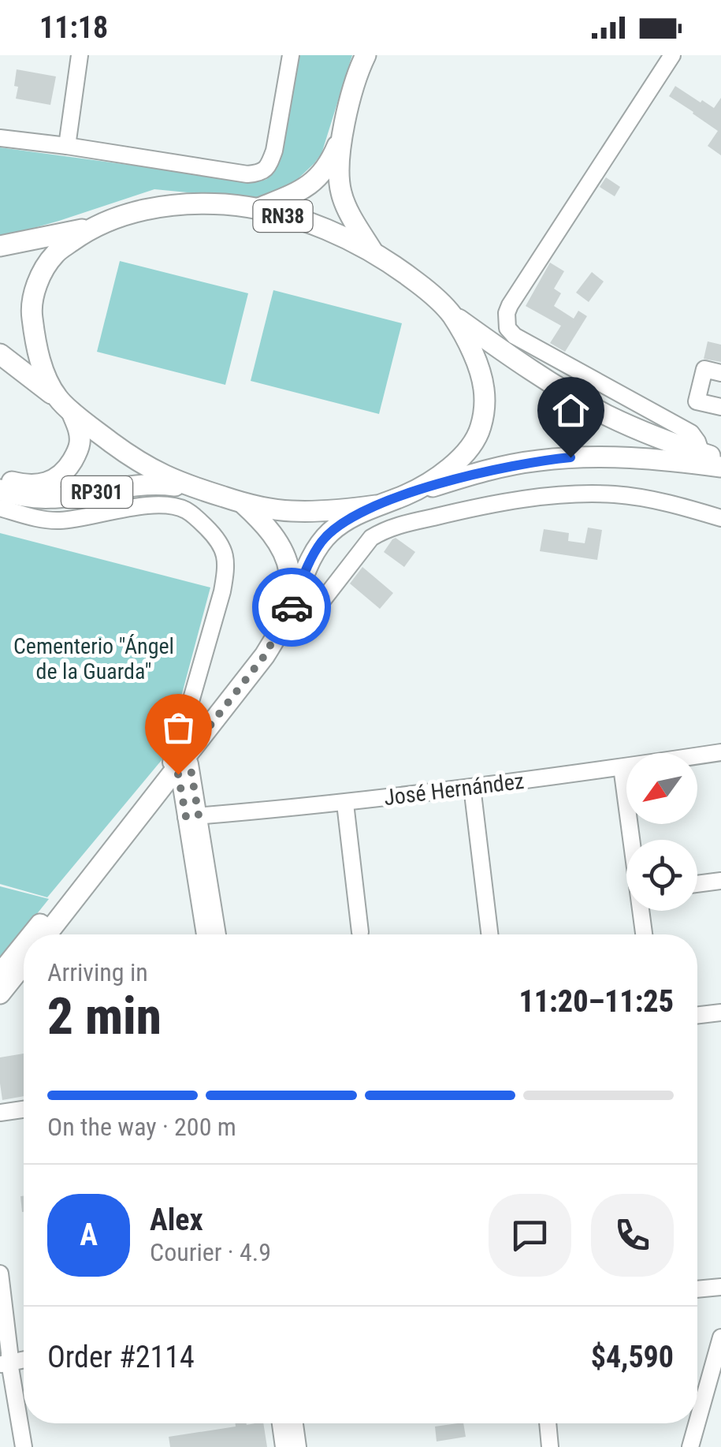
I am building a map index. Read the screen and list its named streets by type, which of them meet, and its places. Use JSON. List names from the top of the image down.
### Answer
{
  "streets": {
    "main road": ["RN38", "RP301"],
    "street": ["José Hernández"]
  },
  "crossings": [
    ["RN38", "RP301"]
  ],
  "parks": ["Cementerio \"Ángel de la Guarda\""],
  "north": "bottom left",
  "page": {
    "status": "11:18",
    "heading": ["2 min", "Arriving in", "11:20–11:25"],
    "panel": [
      "Alex",
      "Courier · 4.9",
      "Order #2114",
      "$4,590"
    ],
    "bar": "On the way · 200 m",
    "round": "A"
  }
}
